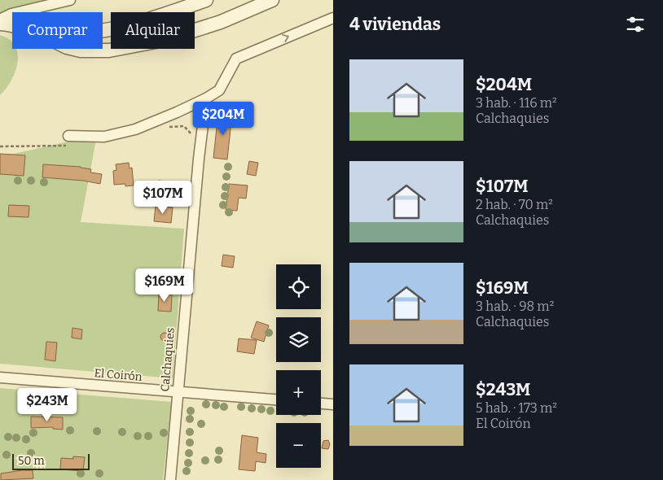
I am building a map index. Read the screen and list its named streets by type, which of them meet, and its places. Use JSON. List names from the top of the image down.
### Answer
{
  "streets": {
    "street": ["Calchaquies", "El Coirón"]
  },
  "crossings": [
    ["Calchaquies", "El Coirón"]
  ],
  "scale_bar": "50 m",
  "page": {
    "heading": "4 viviendas",
    "chip": ["Comprar", "Alquilar"],
    "list": [
      {
        "name": "$204M",
        "note": "3 hab. · 116 m² · Calchaquies"
      },
      {
        "name": "$107M",
        "note": "2 hab. · 70 m² · Calchaquies"
      },
      {
        "name": "$169M",
        "note": "3 hab. · 98 m² · Calchaquies"
      },
      {
        "name": "$243M",
        "note": "5 hab. · 173 m² · El Coirón"
      }
    ],
    "price": [
      "$204M",
      "$107M",
      "$169M",
      "$243M"
    ],
    "map_buttons": ["+", "−"],
    "scale": "50 m"
  }
}
